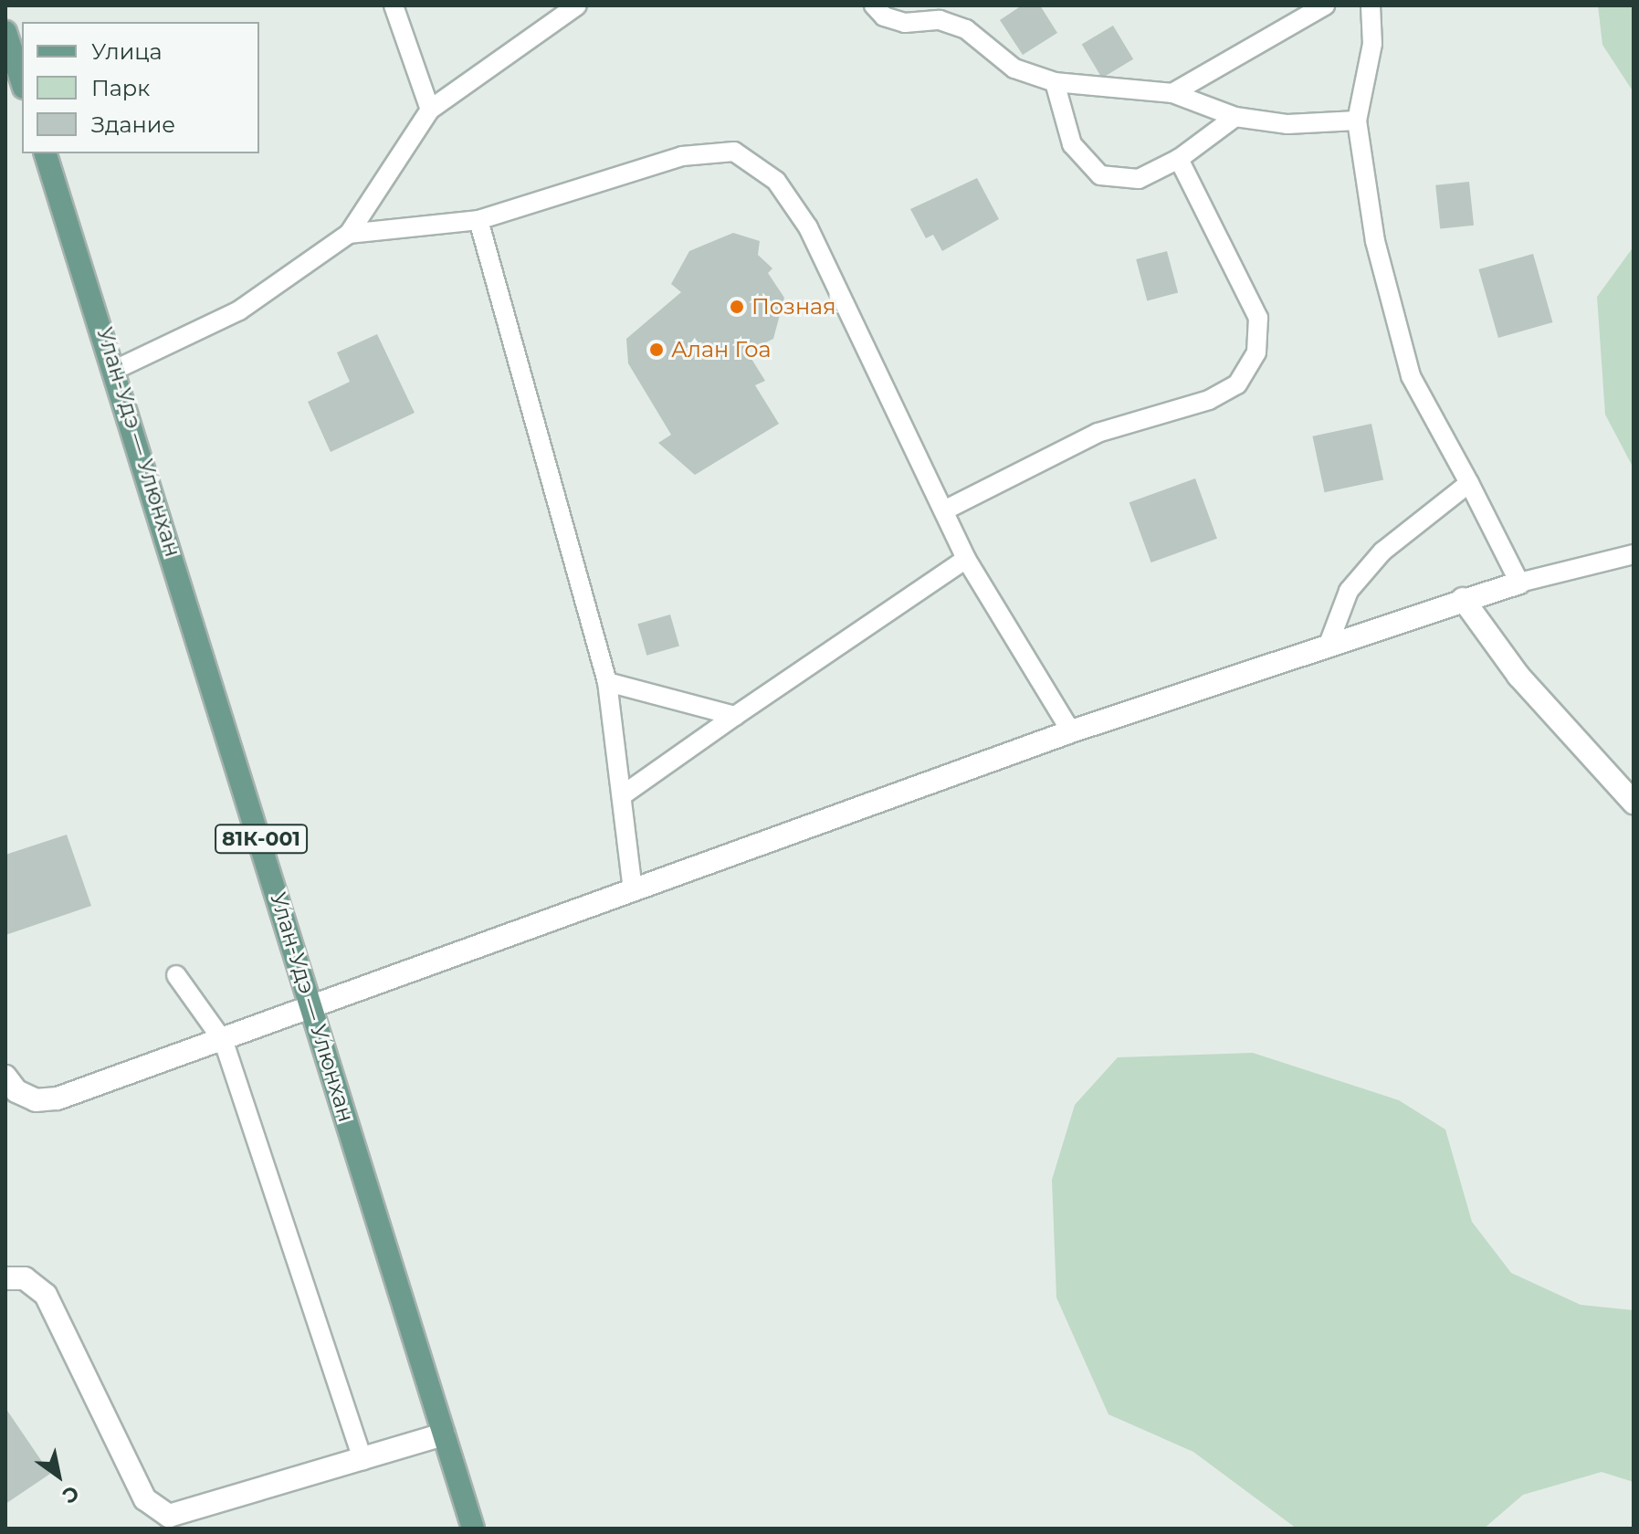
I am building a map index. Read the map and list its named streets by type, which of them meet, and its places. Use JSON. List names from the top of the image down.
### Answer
{
  "streets": {
    "main road": ["Улан-Удэ — Улюнхан", "81К-001"]
  },
  "places": ["Позная", "Алан Гоа"],
  "legend": ["Улица", "Парк", "Здание"],
  "north": "bottom right"
}
